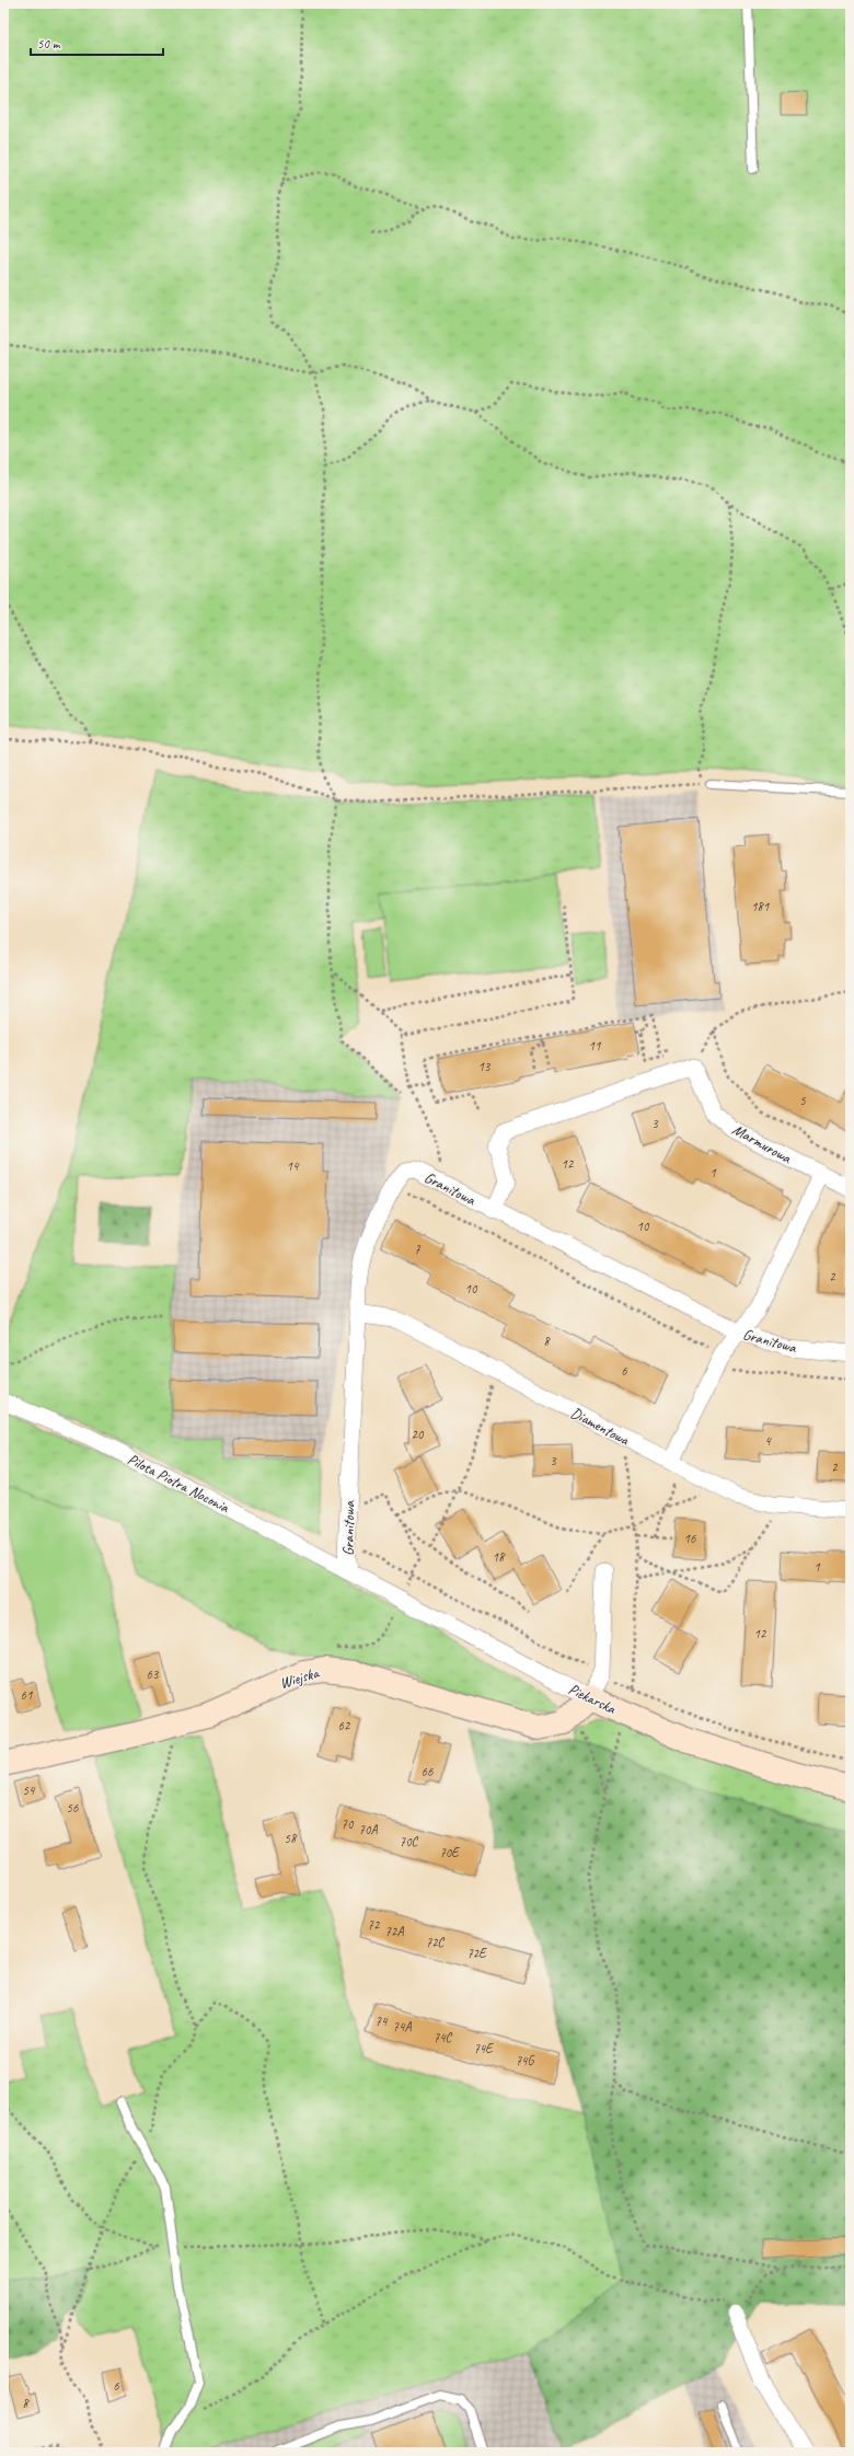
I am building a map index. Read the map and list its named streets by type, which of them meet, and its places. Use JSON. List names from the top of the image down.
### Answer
{
  "streets": {
    "street": [
      "Marmurowa",
      "Granitowa",
      "Diamentowa",
      "Pilota Piotra Noconia",
      "Wiejska",
      "Piekarska"
    ]
  },
  "crossings": [
    ["Granitowa", "Diamentowa"],
    ["Granitowa", "Pilota Piotra Noconia"],
    ["Granitowa", "Piekarska"],
    ["Pilota Piotra Noconia", "Piekarska"],
    ["Wiejska", "Piekarska"]
  ],
  "house_numbers": [
    "181",
    "11",
    "13",
    "5",
    "3",
    "12",
    "14",
    "1",
    "10",
    "7",
    "2",
    "10",
    "8",
    "6",
    "20",
    "4",
    "3",
    "2",
    "16",
    "18",
    "1",
    "12",
    "63",
    "61",
    "62",
    "66",
    "54",
    "56",
    "70",
    "70A",
    "58",
    "70C",
    "70E",
    "72",
    "72A",
    "72C",
    "72E",
    "74",
    "74A",
    "74C",
    "74E",
    "74G",
    "6",
    "8"
  ],
  "scale_bar": "50 m"
}
